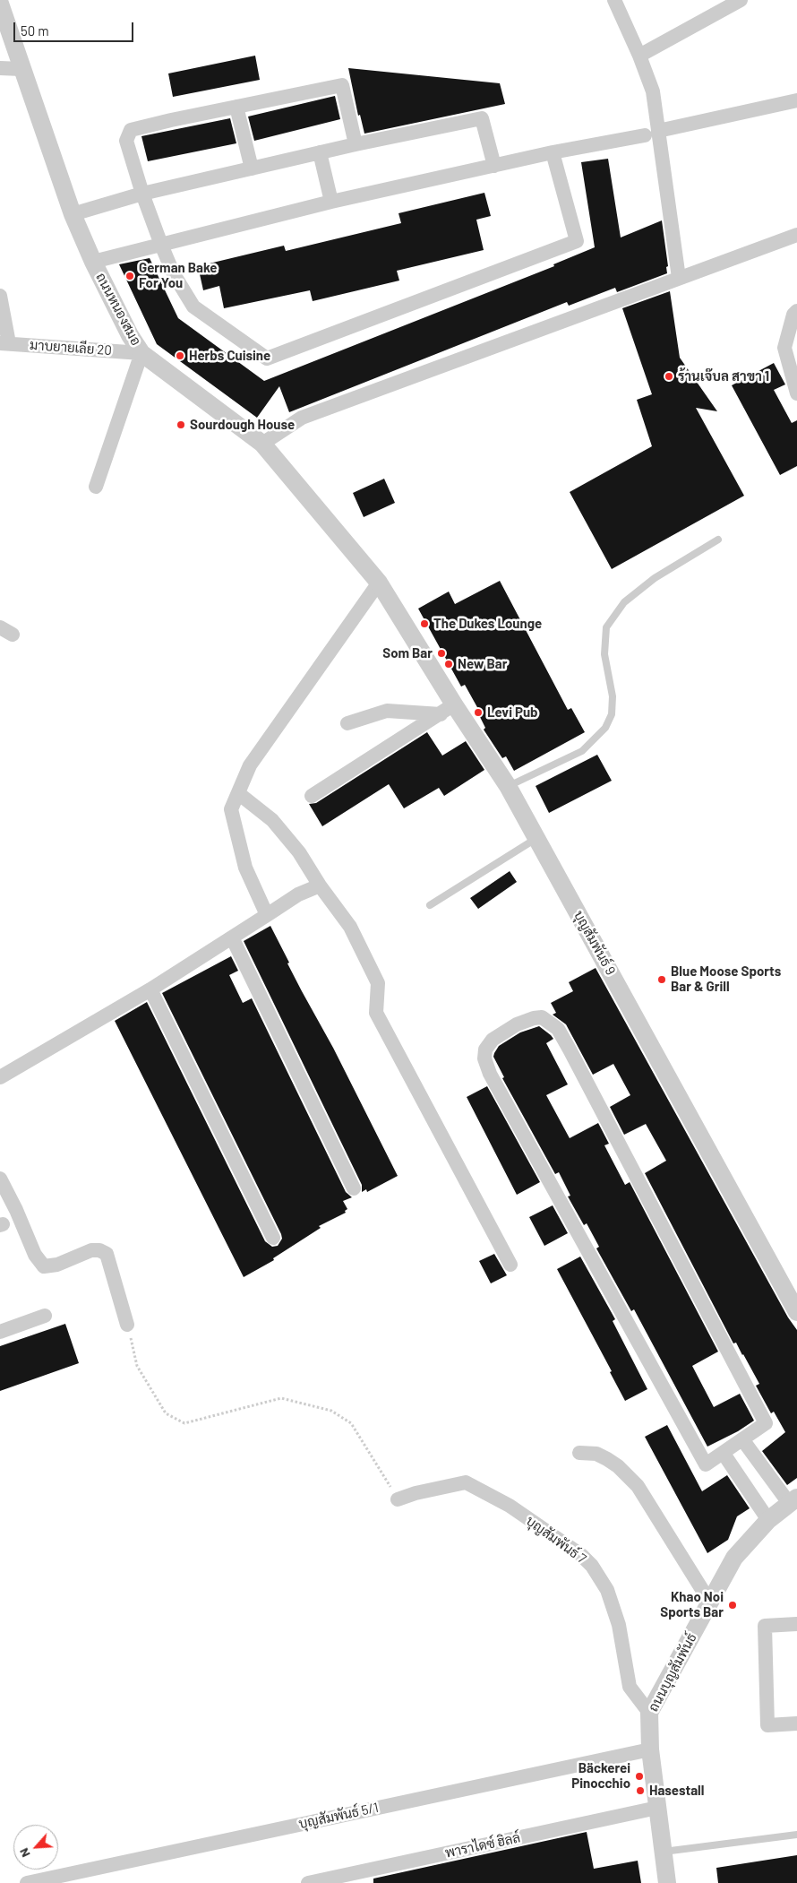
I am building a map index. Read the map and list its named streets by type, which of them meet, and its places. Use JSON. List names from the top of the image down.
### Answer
{
  "streets": {
    "street": [
      "ถนนหนองสมอ",
      "มาบยายเลีย 20",
      "บุญสัมพันธ์ 9",
      "บุญสัมพันธ์ 7",
      "ถนนบุญสัมพันธ์",
      "บุญสัมพันธ์ 5/1",
      "พาราไดซ์ ฮิลล์"
    ]
  },
  "crossings": [
    ["ถนนหนองสมอ", "มาบยายเลีย 20"],
    ["ถนนหนองสมอ", "บุญสัมพันธ์ 9"],
    ["บุญสัมพันธ์ 7", "ถนนบุญสัมพันธ์"],
    ["ถนนบุญสัมพันธ์", "บุญสัมพันธ์ 5/1"],
    ["ถนนบุญสัมพันธ์", "พาราไดซ์ ฮิลล์"]
  ],
  "places": [
    "German Bake For You",
    "Herbs Cuisine",
    "ร้านเจ๊บล สาขา 1",
    "Sourdough House",
    "The Dukes Lounge",
    "Som Bar",
    "New Bar",
    "Levi Pub",
    "Blue Moose Sports Bar & Grill",
    "Khao Noi Sports Bar",
    "Bäckerei Pinocchio",
    "Hasestall"
  ],
  "scale_bar": "50 m",
  "north": "bottom left"
}
